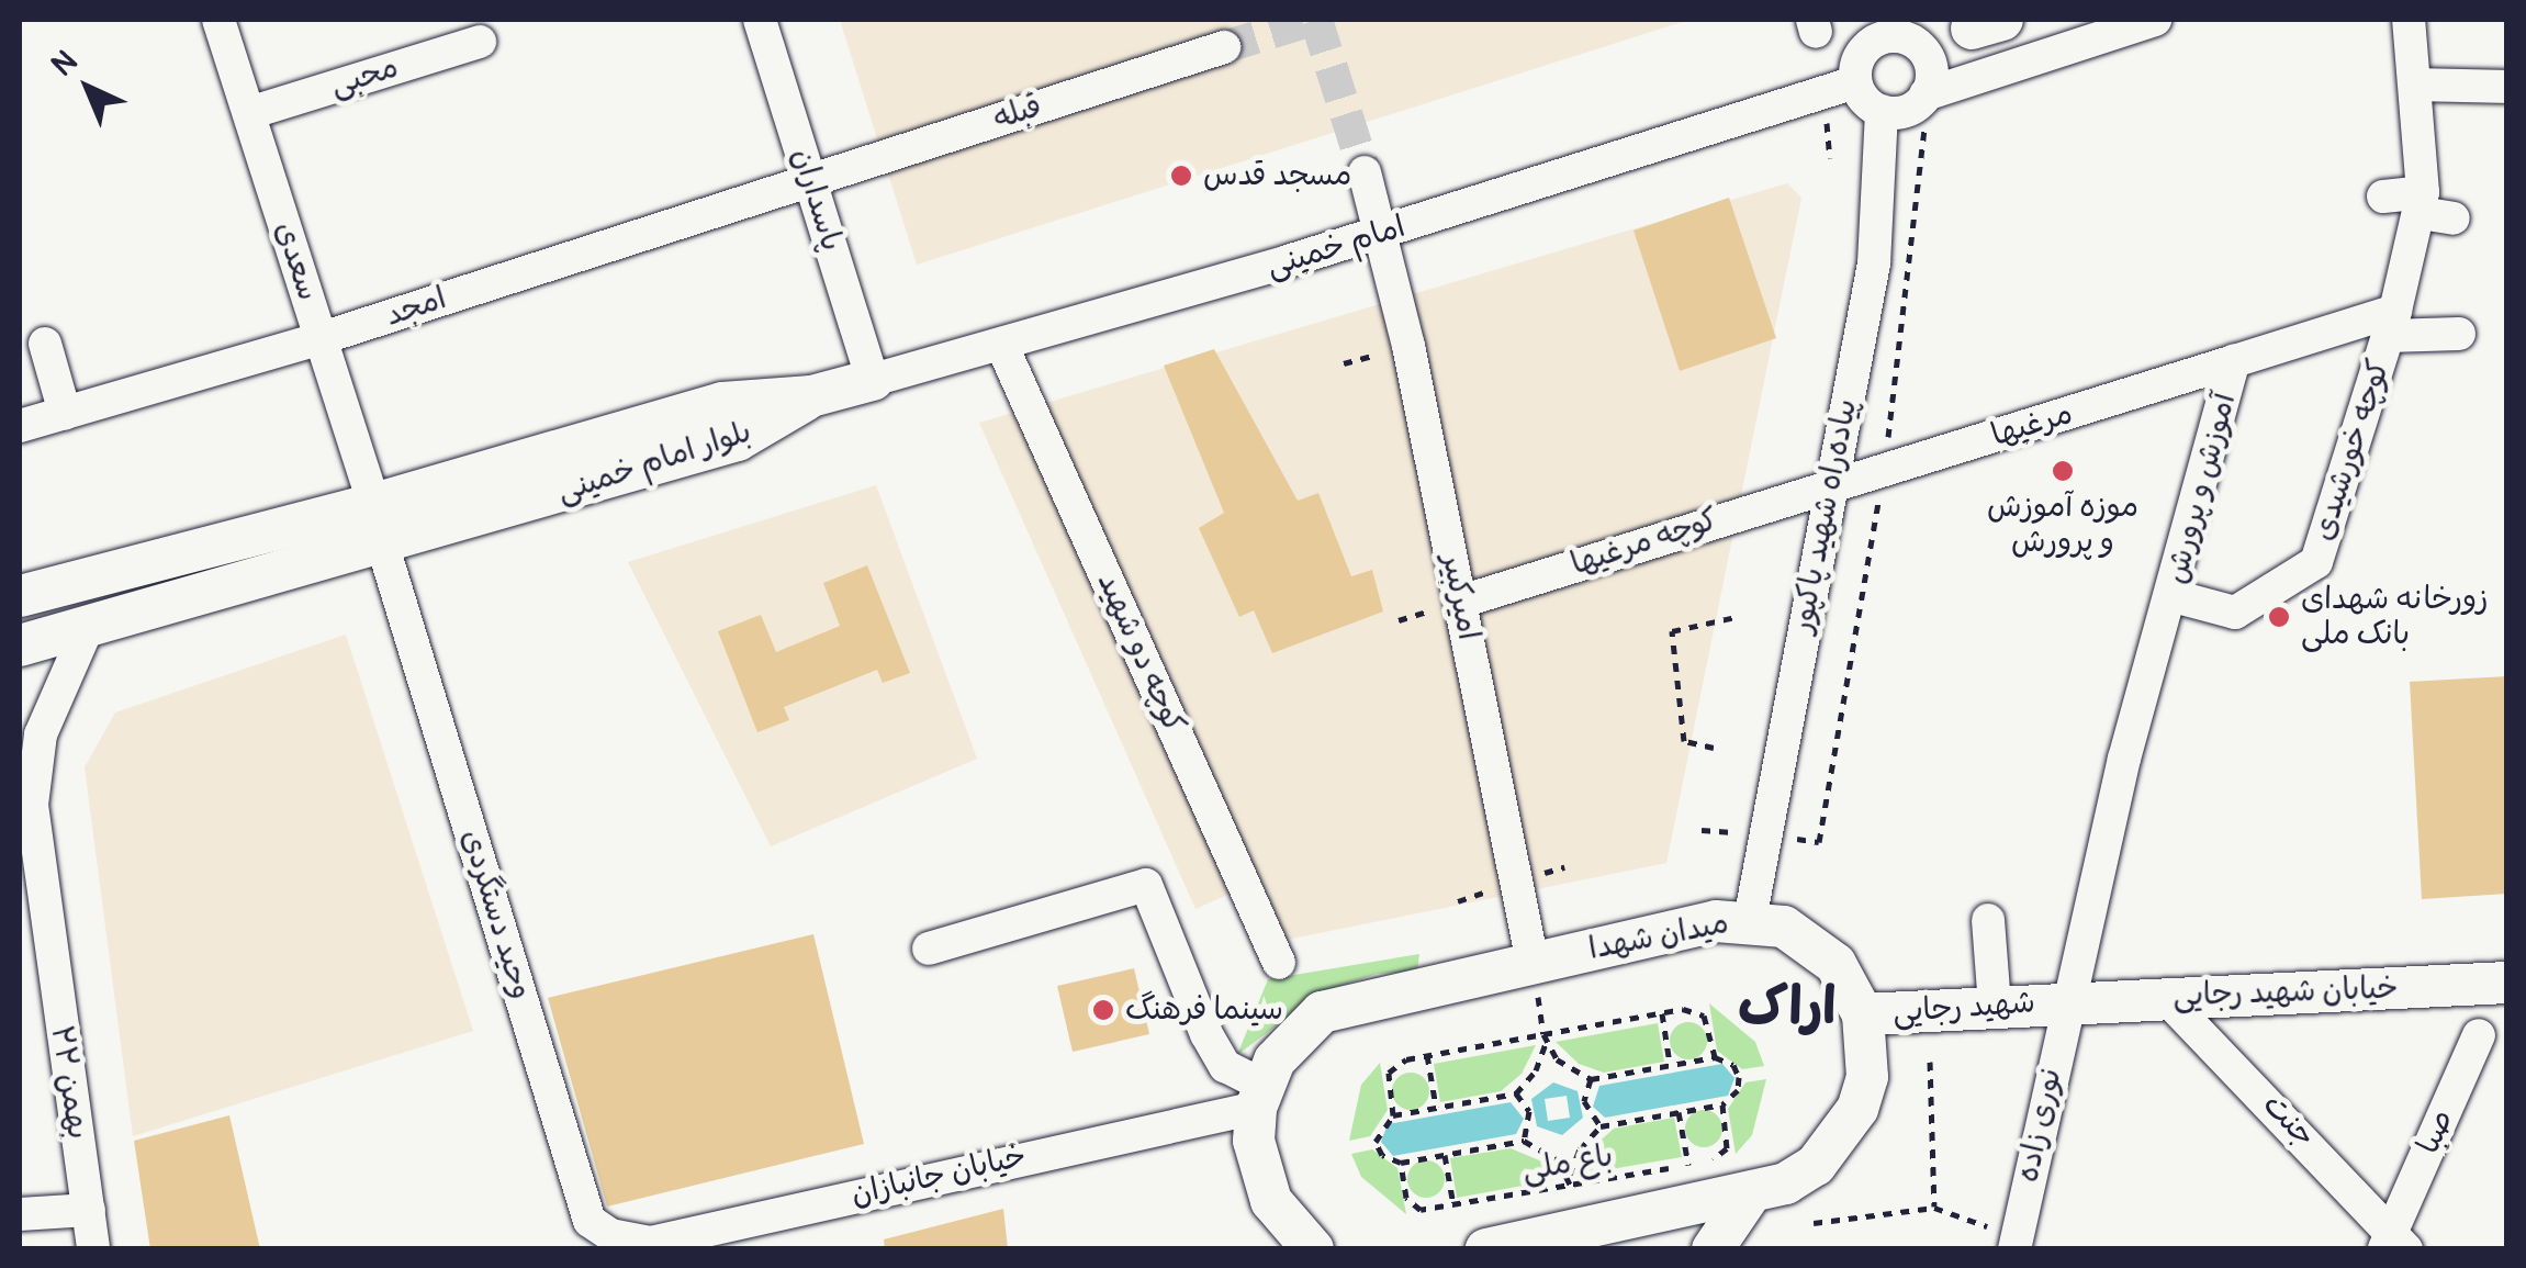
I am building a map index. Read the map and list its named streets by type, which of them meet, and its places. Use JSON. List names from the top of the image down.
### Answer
{
  "streets": {
    "main road": [
      "امام خمینی",
      "بلوار امام خمینی",
      "میدان شهدا",
      "خیابان شهید رجایی",
      "شهید رجایی"
    ],
    "street": [
      "محبی",
      "قبله",
      "پاسداران",
      "سعدی",
      "امجد",
      "مرغیها",
      "کوچه خورشیدی",
      "آموزش و پرورش",
      "پیاده‌راه شهید پاکپور",
      "کوچه مرغیها",
      "امیرکبیر",
      "کوچه دو شهید",
      "وحید دستگردی",
      "۲۲ بهمن",
      "جنت",
      "نوری زاده",
      "صبا",
      "خیابان جانبازان"
    ],
    "path": ["باغ ملی"]
  },
  "crossings": [
    ["محبی", "سعدی"],
    ["قبله", "پاسداران"],
    ["قبله", "امجد"],
    ["پاسداران", "امام خمینی"],
    ["پاسداران", "امجد"],
    ["امام خمینی", "بلوار امام خمینی"],
    ["امام خمینی", "پیاده‌راه شهید پاکپور"],
    ["امام خمینی", "امیرکبیر"],
    ["امام خمینی", "کوچه دو شهید"],
    ["سعدی", "امجد"],
    ["سعدی", "بلوار امام خمینی"],
    ["مرغیها", "آموزش و پرورش"],
    ["مرغیها", "پیاده‌راه شهید پاکپور"],
    ["مرغیها", "کوچه مرغیها"],
    ["کوچه خورشیدی", "آموزش و پرورش"],
    ["بلوار امام خمینی", "وحید دستگردی"],
    ["بلوار امام خمینی", "۲۲ بهمن"],
    ["آموزش و پرورش", "خیابان شهید رجایی"],
    ["آموزش و پرورش", "شهید رجایی"],
    ["آموزش و پرورش", "نوری زاده"],
    ["پیاده‌راه شهید پاکپور", "کوچه مرغیها"],
    ["پیاده‌راه شهید پاکپور", "میدان شهدا"],
    ["کوچه مرغیها", "امیرکبیر"],
    ["امیرکبیر", "میدان شهدا"],
    ["وحید دستگردی", "خیابان جانبازان"],
    ["میدان شهدا", "شهید رجایی"],
    ["میدان شهدا", "خیابان جانبازان"],
    ["خیابان شهید رجایی", "شهید رجایی"],
    ["خیابان شهید رجایی", "جنت"],
    ["خیابان شهید رجایی", "نوری زاده"],
    ["شهید رجایی", "نوری زاده"],
    ["جنت", "صبا"]
  ],
  "districts": ["اراک"],
  "places": [
    "مسجد قدس",
    "موزه آموزش و پرورش",
    "زورخانه شهدای بانک ملی",
    "سینما فرهنگ"
  ],
  "north": "top left"
}
